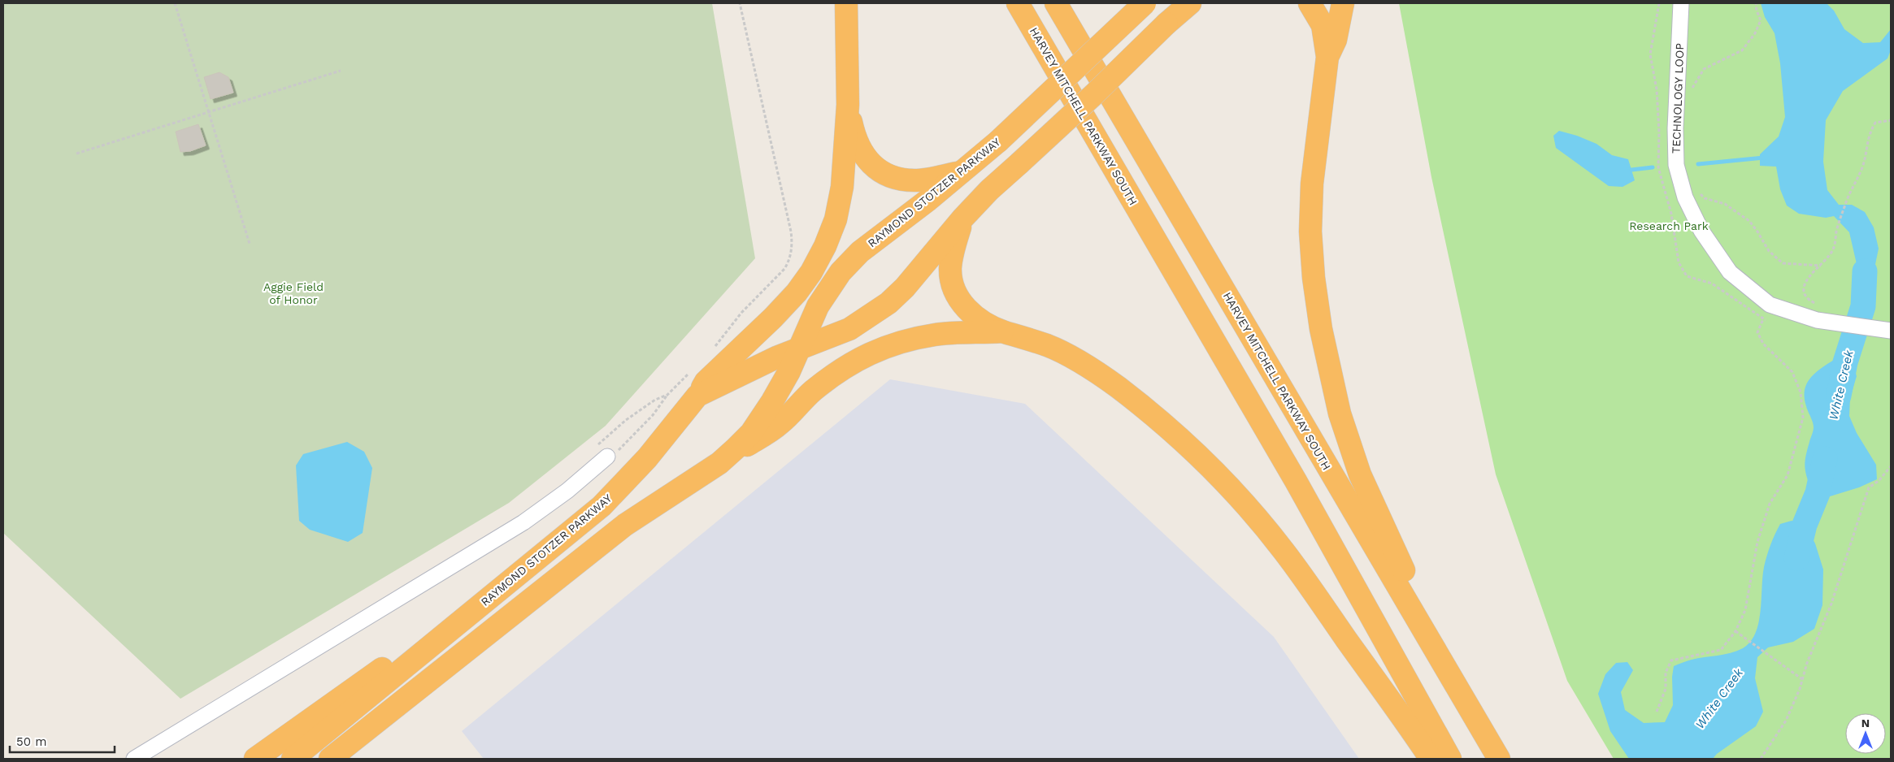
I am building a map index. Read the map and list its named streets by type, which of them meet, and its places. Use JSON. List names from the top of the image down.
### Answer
{
  "streets": {
    "highway": ["HARVEY MITCHELL PARKWAY SOUTH", "RAYMOND STOTZER PARKWAY"],
    "street": ["TECHNOLOGY LOOP"]
  },
  "water": ["White Creek"],
  "parks": ["Research Park", "Aggie Field of Honor"],
  "scale_bar": "50 m",
  "north": "top"
}
